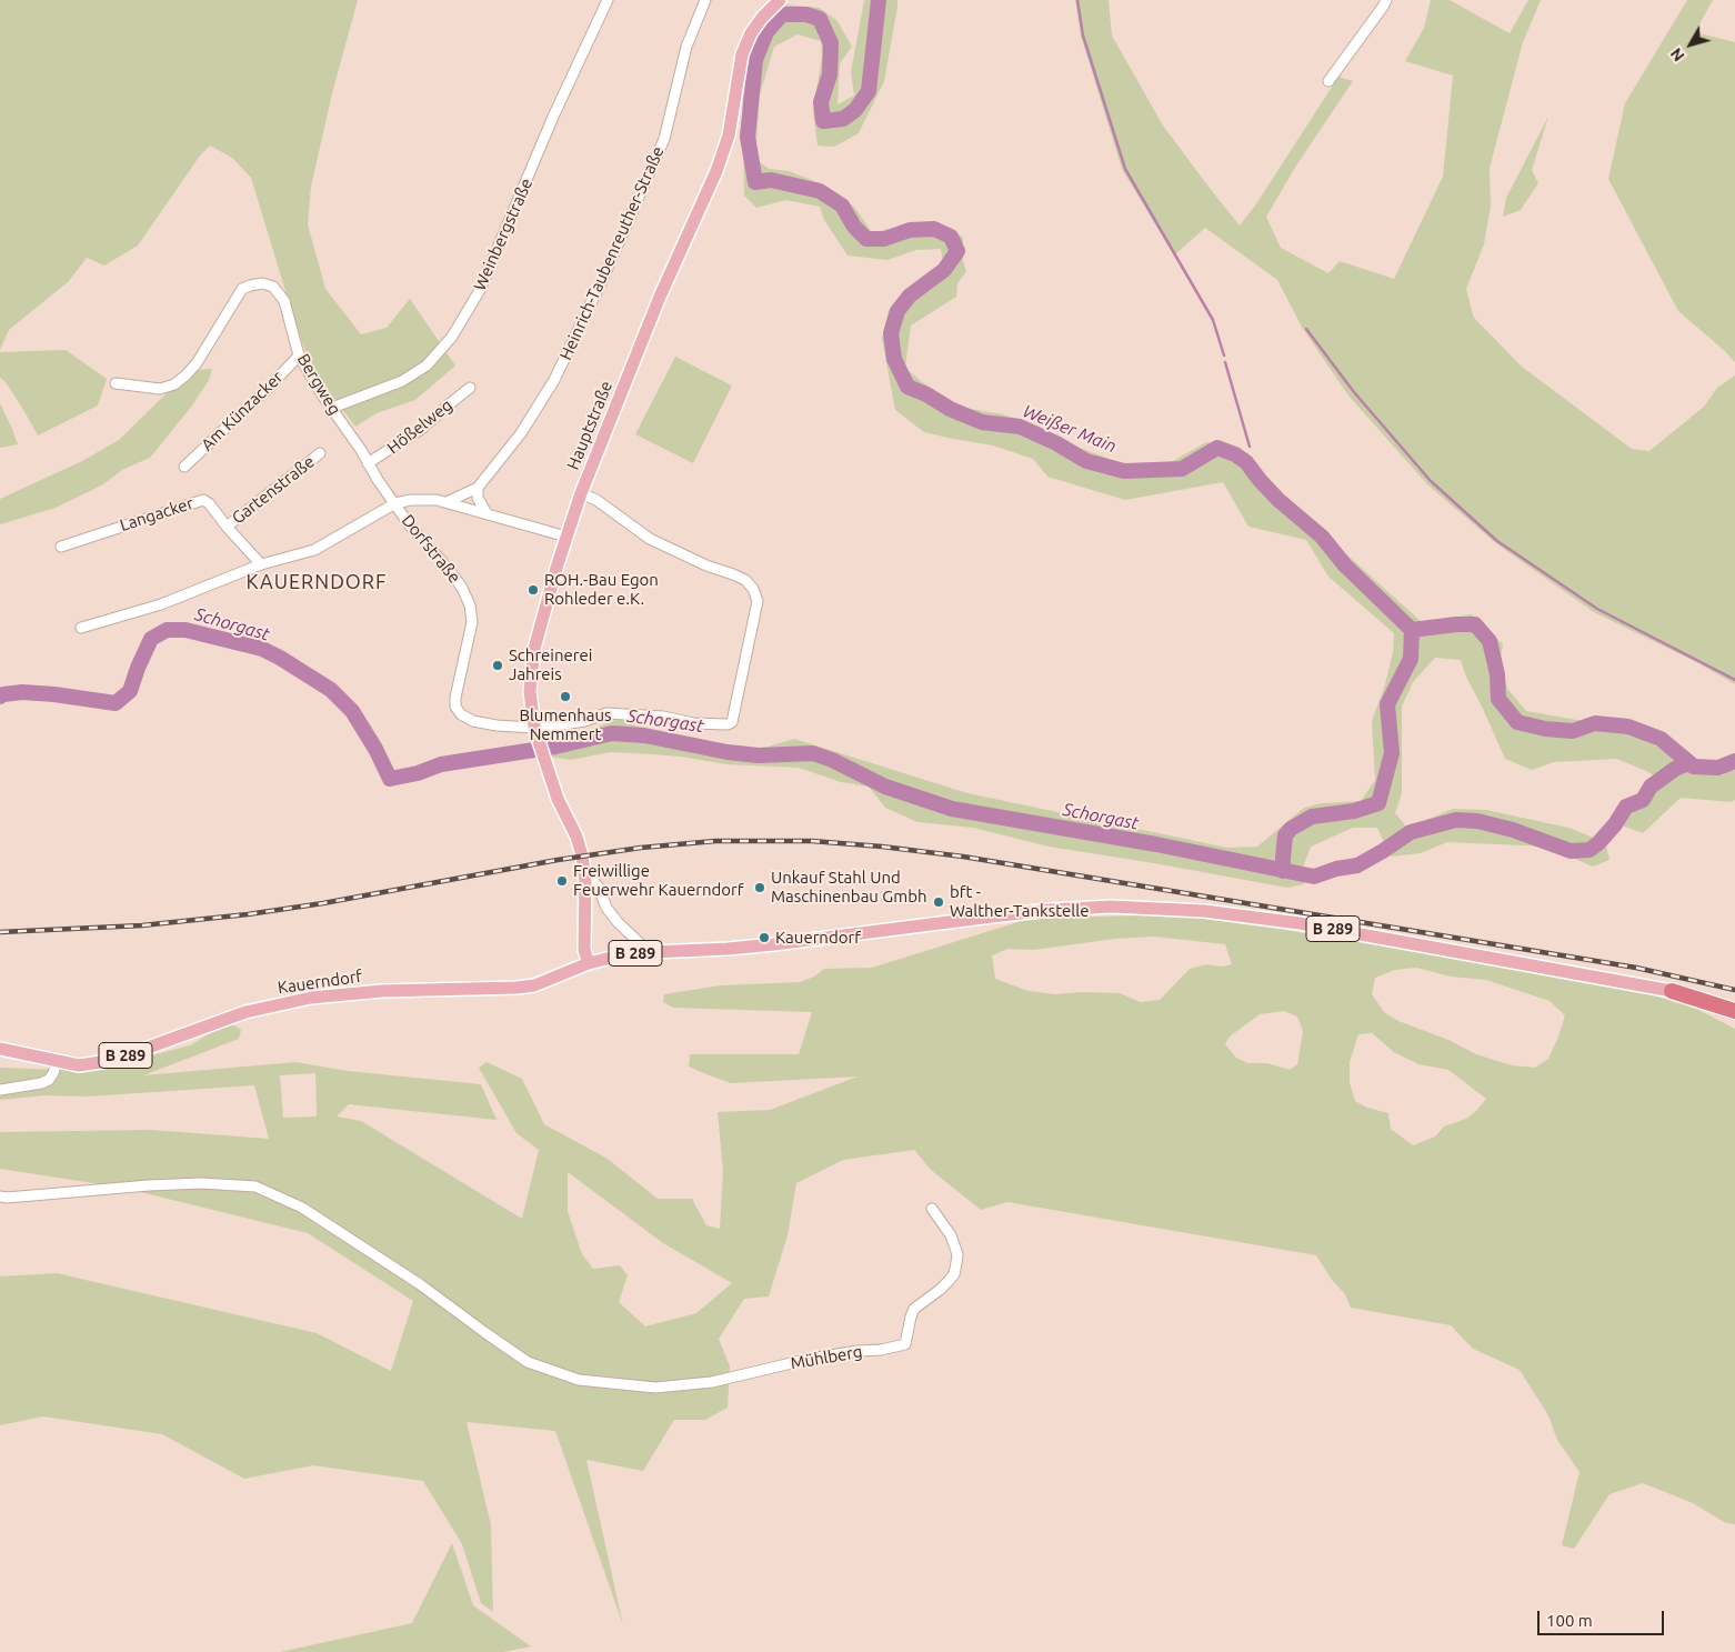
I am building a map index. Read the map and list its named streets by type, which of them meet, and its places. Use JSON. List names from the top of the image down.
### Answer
{
  "streets": {
    "highway": ["B 289"],
    "main road": ["Hauptstraße", "Kauerndorf"],
    "street": [
      "Weinbergstraße",
      "Heinrich-Taubenreuther-Straße",
      "Bergweg",
      "Am Künzacker",
      "Hößelweg",
      "Gartenstraße",
      "Langacker",
      "Dorfstraße",
      "Mühlberg"
    ]
  },
  "crossings": [
    ["Weinbergstraße", "Bergweg"],
    ["Bergweg", "Am Künzacker"],
    ["Bergweg", "Hößelweg"],
    ["Bergweg", "Dorfstraße"],
    ["Hauptstraße", "Dorfstraße"],
    ["Hauptstraße", "Kauerndorf"],
    ["Gartenstraße", "Langacker"],
    ["B 289", "Kauerndorf"]
  ],
  "districts": ["KAUERNDORF"],
  "water": ["Weißer Main", "Schorgast"],
  "places": [
    "ROH.-Bau Egon Rohleder e.K.",
    "Schreinerei Jahreis",
    "Blumenhaus Nemmert",
    "Freiwillige Feuerwehr Kauerndorf",
    "Unkauf Stahl Und Maschinenbau Gmbh",
    "bft - Walther-Tankstelle",
    "Kauerndorf"
  ],
  "scale_bar": "100 m",
  "north": "bottom left"
}
